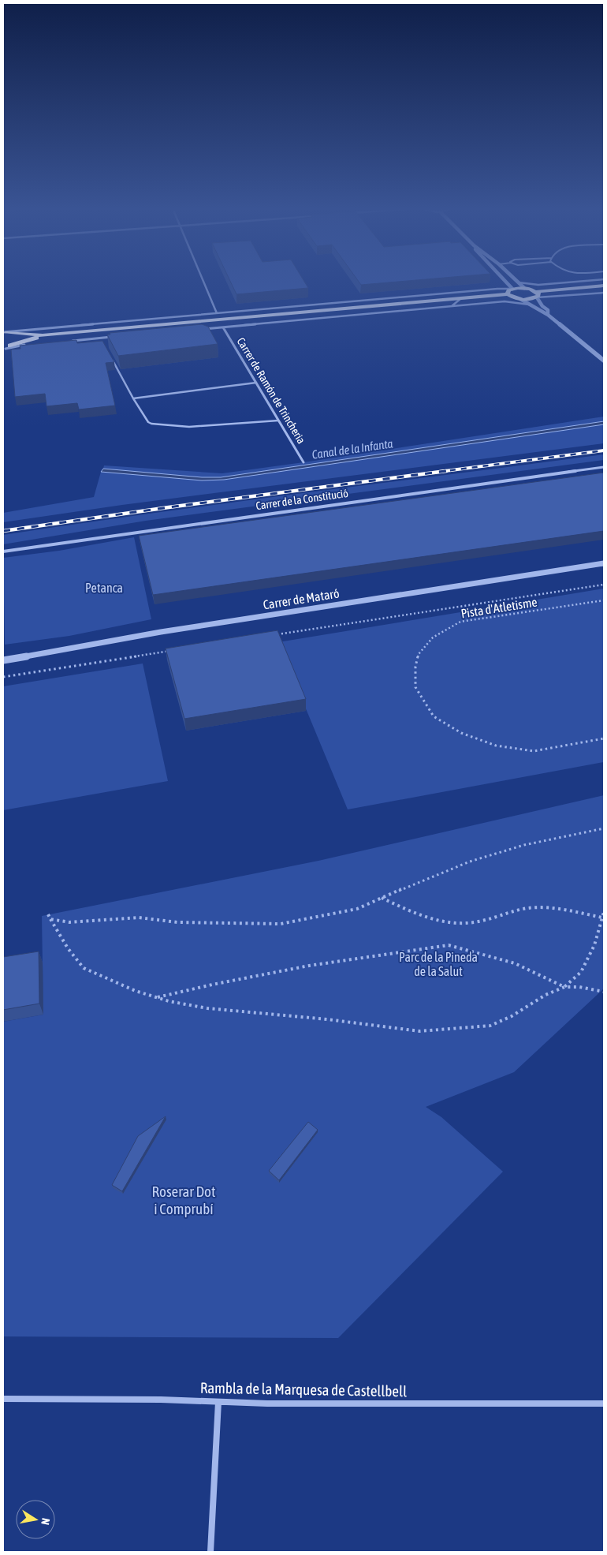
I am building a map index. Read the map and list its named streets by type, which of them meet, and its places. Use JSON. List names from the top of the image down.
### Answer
{
  "streets": {
    "street": [
      "Carrer de Ramón de Trincheria",
      "Carrer de la Constitució",
      "Carrer de Mataró",
      "Rambla de la Marquesa de Castellbell"
    ],
    "path": ["Pista d'Atletisme"]
  },
  "water": ["Canal de la Infanta"],
  "parks": ["Petanca", "Parc de la Pineda de la Salut", "Roserar Dot i Comprubí"],
  "north": "right"
}
